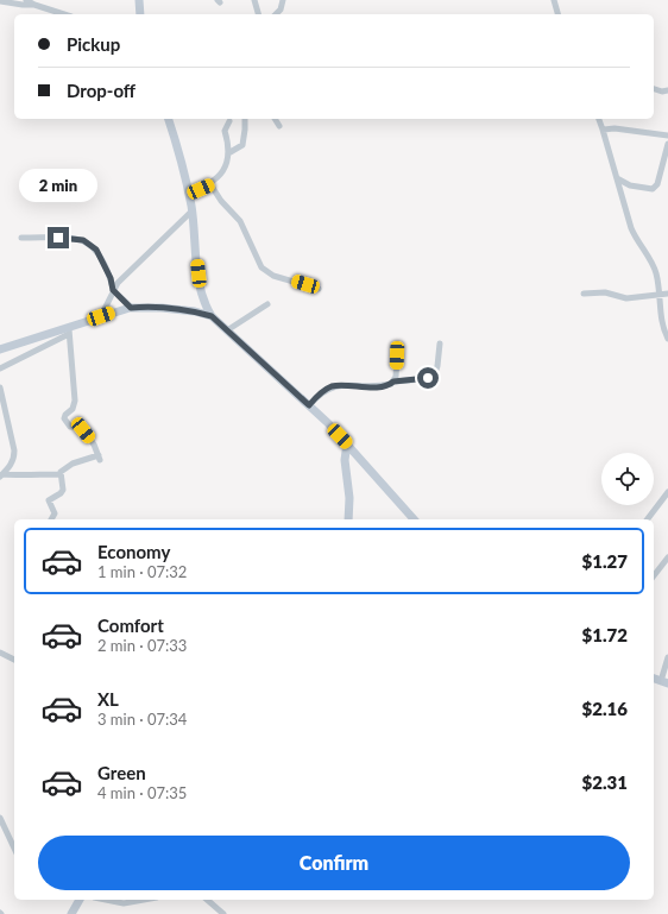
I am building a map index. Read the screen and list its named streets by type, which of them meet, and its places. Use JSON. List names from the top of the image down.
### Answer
{
  "page": {
    "banner": ["Pickup", "Drop-off"],
    "bubble": "2 min",
    "list": [
      {
        "name": "Economy",
        "note": "1 min · 07:32",
        "value": "$1.27"
      },
      {
        "name": "Comfort",
        "note": "2 min · 07:33",
        "value": "$1.72"
      },
      {
        "name": "XL",
        "note": "3 min · 07:34",
        "value": "$2.16"
      },
      {
        "name": "Green",
        "note": "4 min · 07:35",
        "value": "$2.31"
      }
    ],
    "buttons": "Confirm"
  }
}
